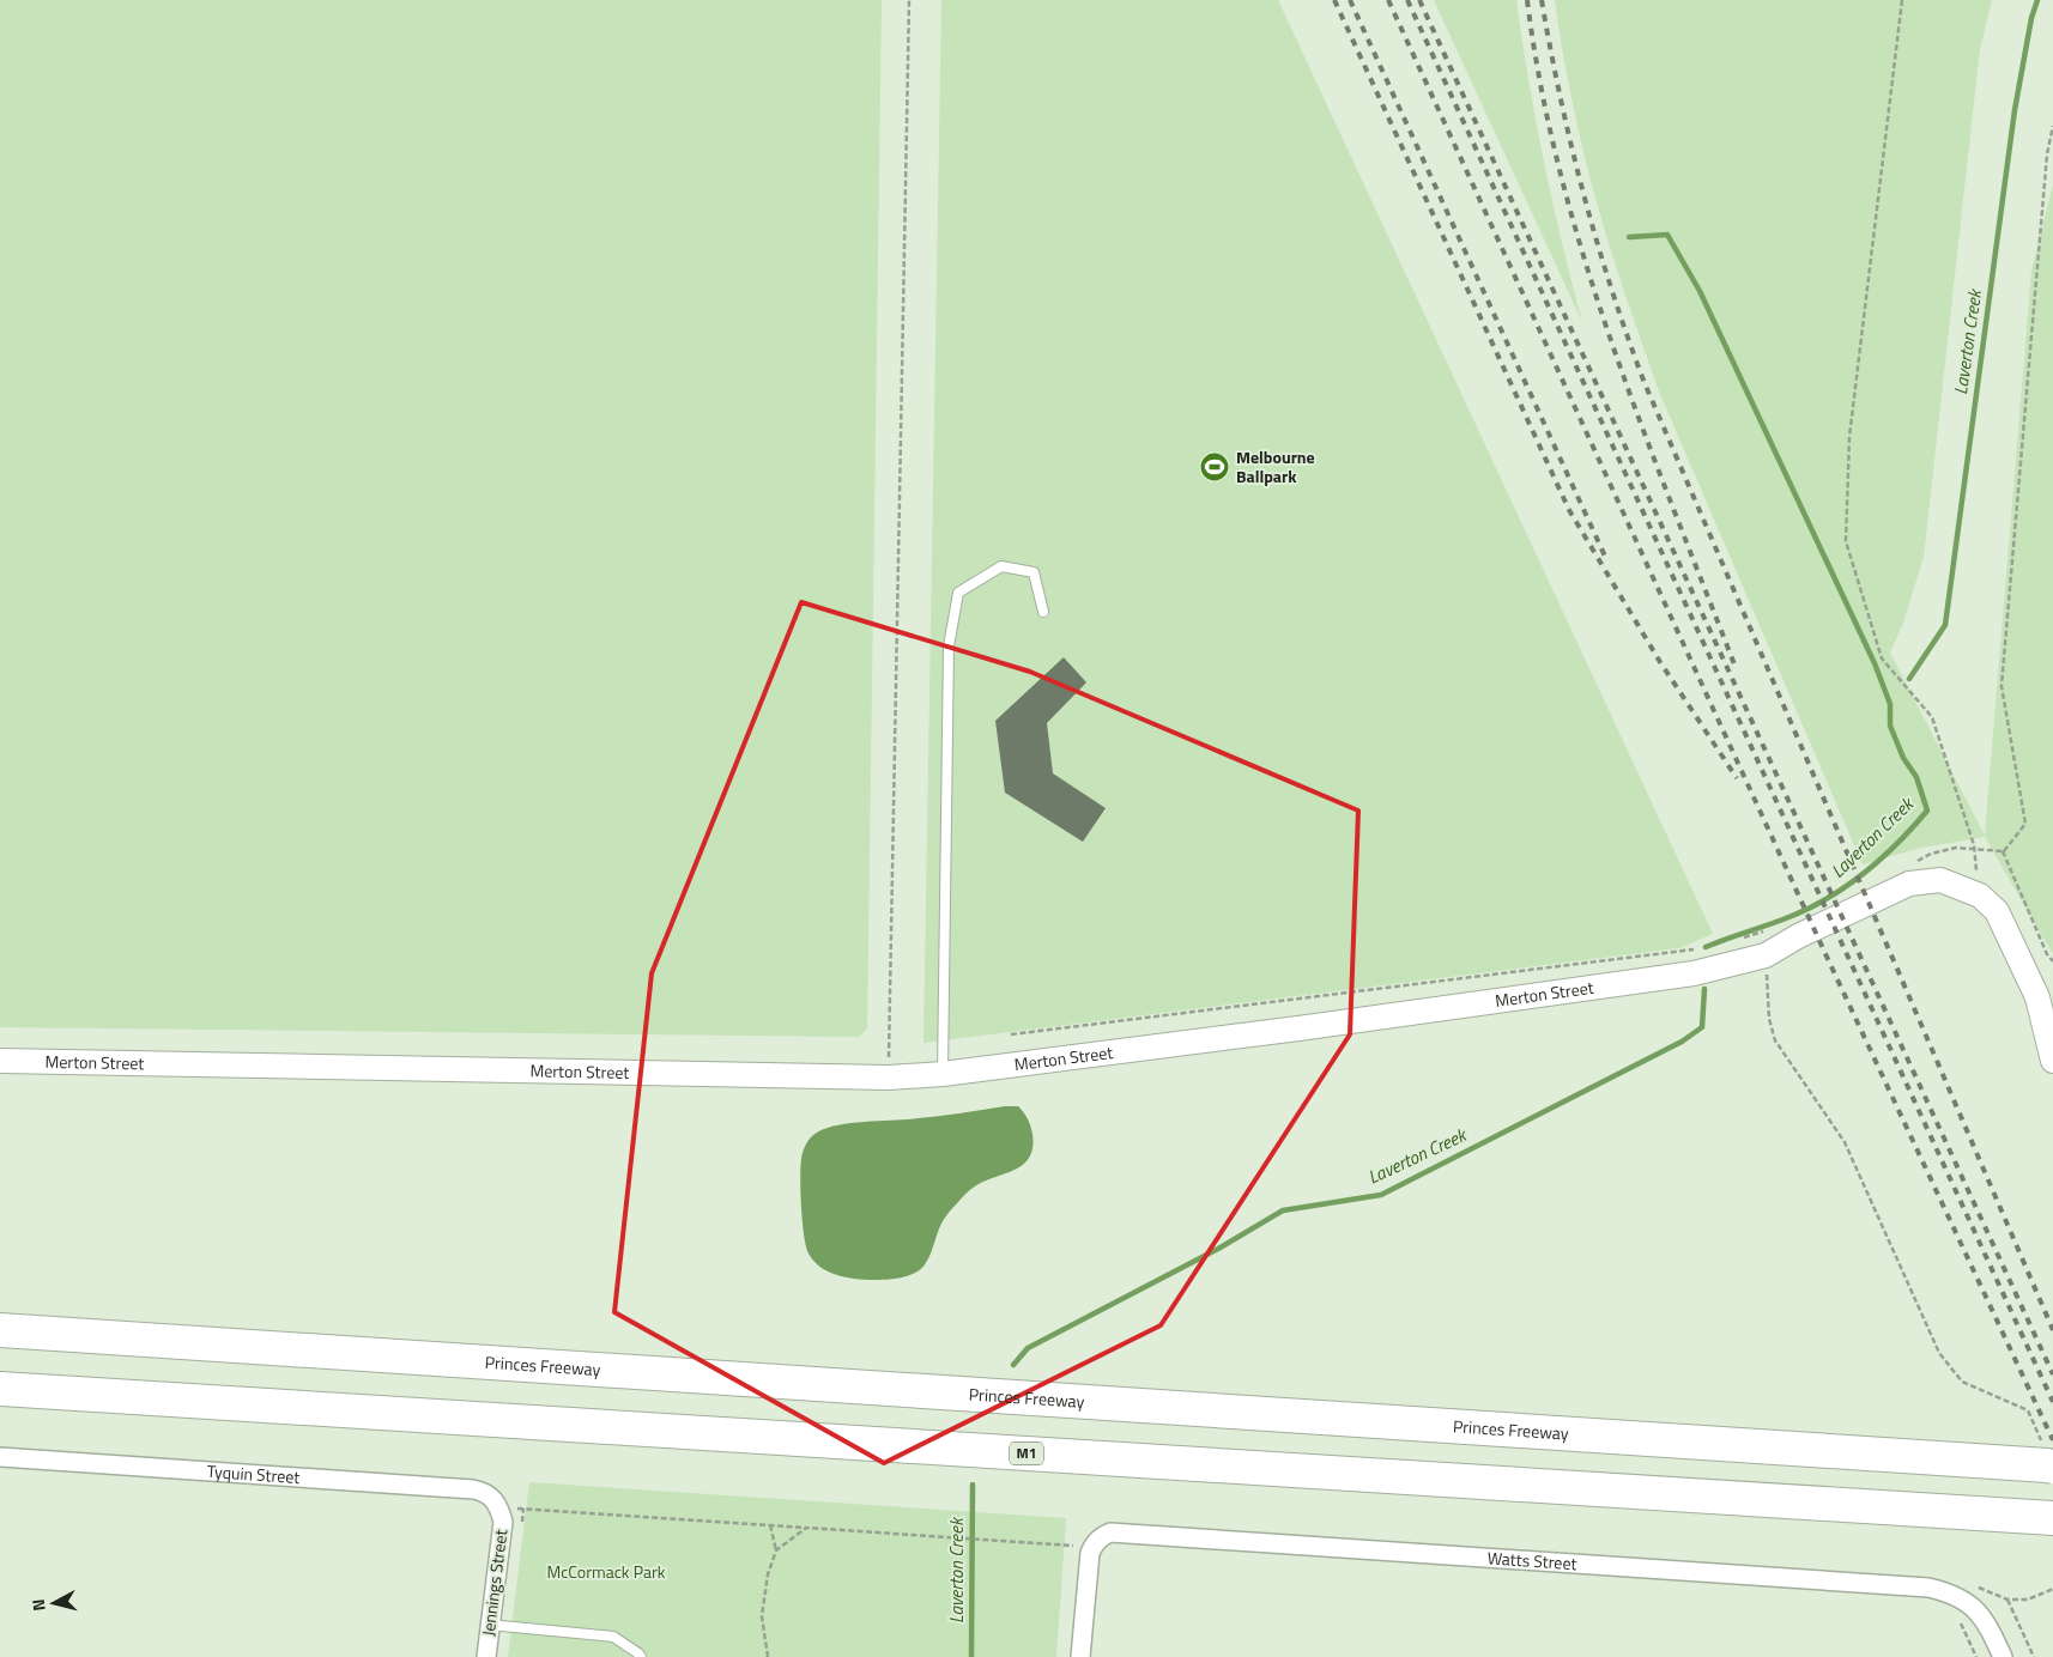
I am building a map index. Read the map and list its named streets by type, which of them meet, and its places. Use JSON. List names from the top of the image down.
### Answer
{
  "streets": {
    "highway": ["Princes Freeway", "M1"],
    "street": [
      "Merton Street",
      "Tyquin Street",
      "Watts Street",
      "Jennings Street"
    ]
  },
  "crossings": [
    ["Tyquin Street", "Jennings Street"]
  ],
  "water": ["Laverton Creek"],
  "parks": ["McCormack Park"],
  "places": {
    "sports": ["Melbourne Ballpark"]
  },
  "north": "left"
}
